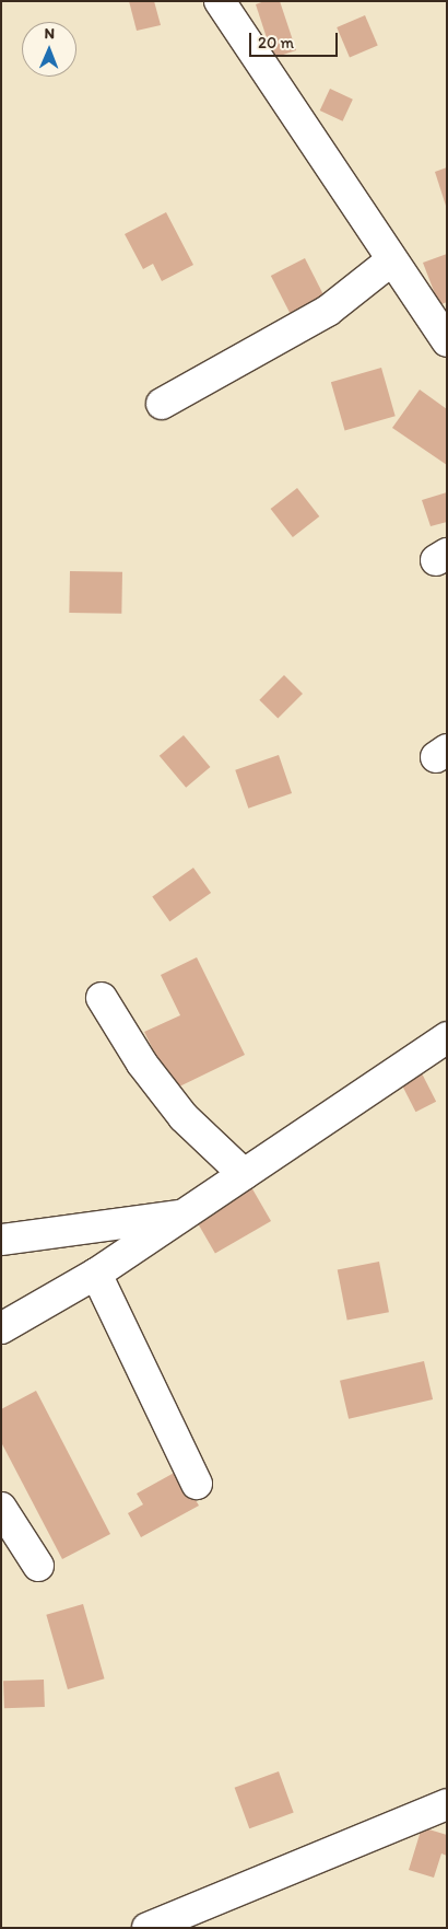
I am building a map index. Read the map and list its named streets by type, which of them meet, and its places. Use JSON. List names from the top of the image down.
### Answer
{
  "scale_bar": "20 m",
  "north": "top"
}
